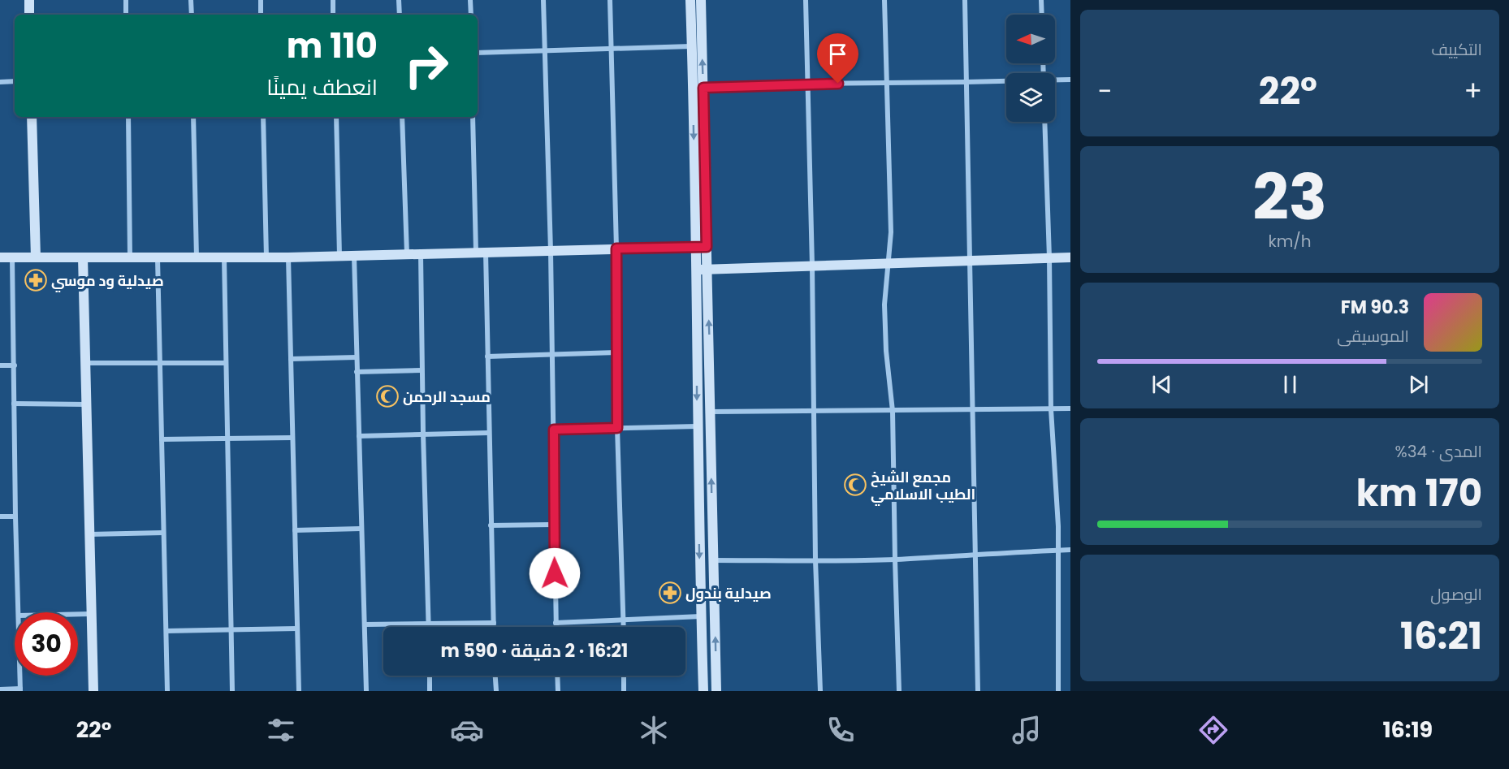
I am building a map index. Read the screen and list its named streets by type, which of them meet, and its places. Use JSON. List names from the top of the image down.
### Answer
{
  "places": {
    "pharmacy": ["صيدلية ود موسي", "صيدلية بندول"],
    "mosque": ["مسجد الرحمن", "مجمع الشيخ الطيب الاسلامي"]
  },
  "north": "left",
  "page": {
    "tile": [
      "التكييف",
      ["23", "km/h"],
      ["المدى · 34%", "170 km"],
      ["الوصول", "16:21"]
    ],
    "turn": ["110 m", "انعطف يمينًا"],
    "heat": ["−", "22°", "+"],
    "song": ["90.3 FM", "الموسيقى"],
    "limit": "30",
    "trip": "16:21 · 2 دقيقة · 590 m",
    "tabs": ["16:19", "22°"]
  }
}
